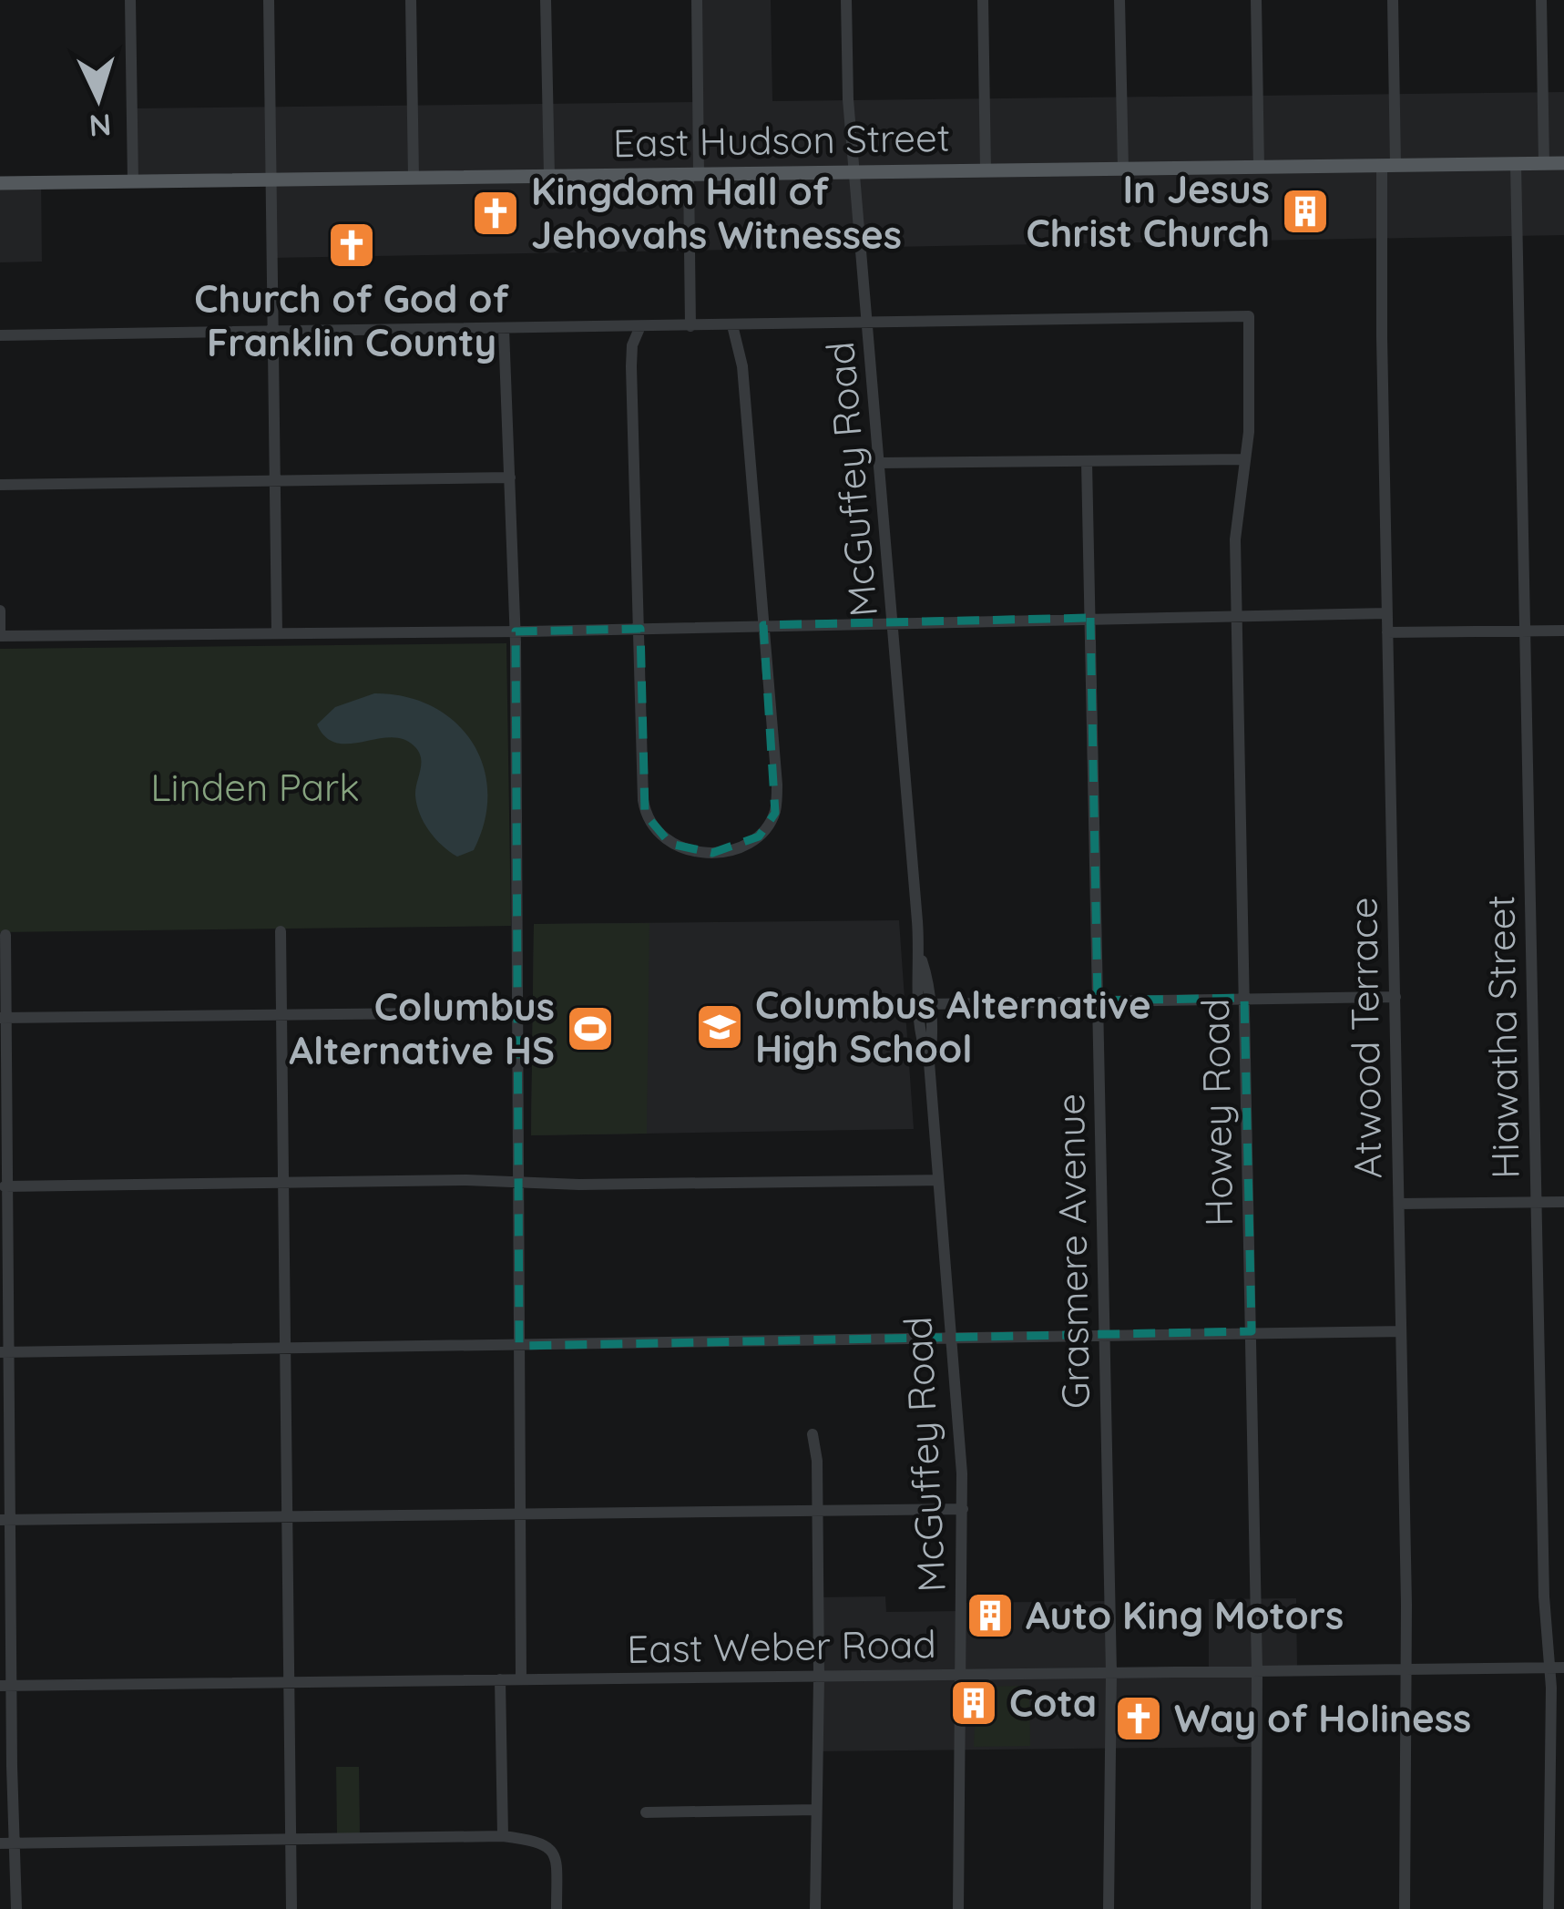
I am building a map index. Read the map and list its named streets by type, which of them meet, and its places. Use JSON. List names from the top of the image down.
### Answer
{
  "streets": {
    "main road": ["East Hudson Street"],
    "street": [
      "McGuffey Road",
      "Hiawatha Street",
      "Atwood Terrace",
      "Howey Road",
      "Grasmere Avenue",
      "East Weber Road"
    ]
  },
  "crossings": [
    ["East Hudson Street", "McGuffey Road"],
    ["East Hudson Street", "Hiawatha Street"],
    ["East Hudson Street", "Atwood Terrace"],
    ["McGuffey Road", "Howey Road"],
    ["McGuffey Road", "East Weber Road"],
    ["Hiawatha Street", "East Weber Road"],
    ["Atwood Terrace", "East Weber Road"],
    ["Howey Road", "East Weber Road"],
    ["Grasmere Avenue", "East Weber Road"]
  ],
  "parks": ["Linden Park"],
  "places": {
    "building": ["In Jesus Christ Church", "Auto King Motors", "Cota"],
    "church": ["Kingdom Hall of Jehovahs Witnesses", "Church of God of Franklin County", "Way of Holiness"],
    "school or university": ["Columbus Alternative High School"],
    "sports": ["Columbus Alternative HS"]
  },
  "north": "bottom"
}
